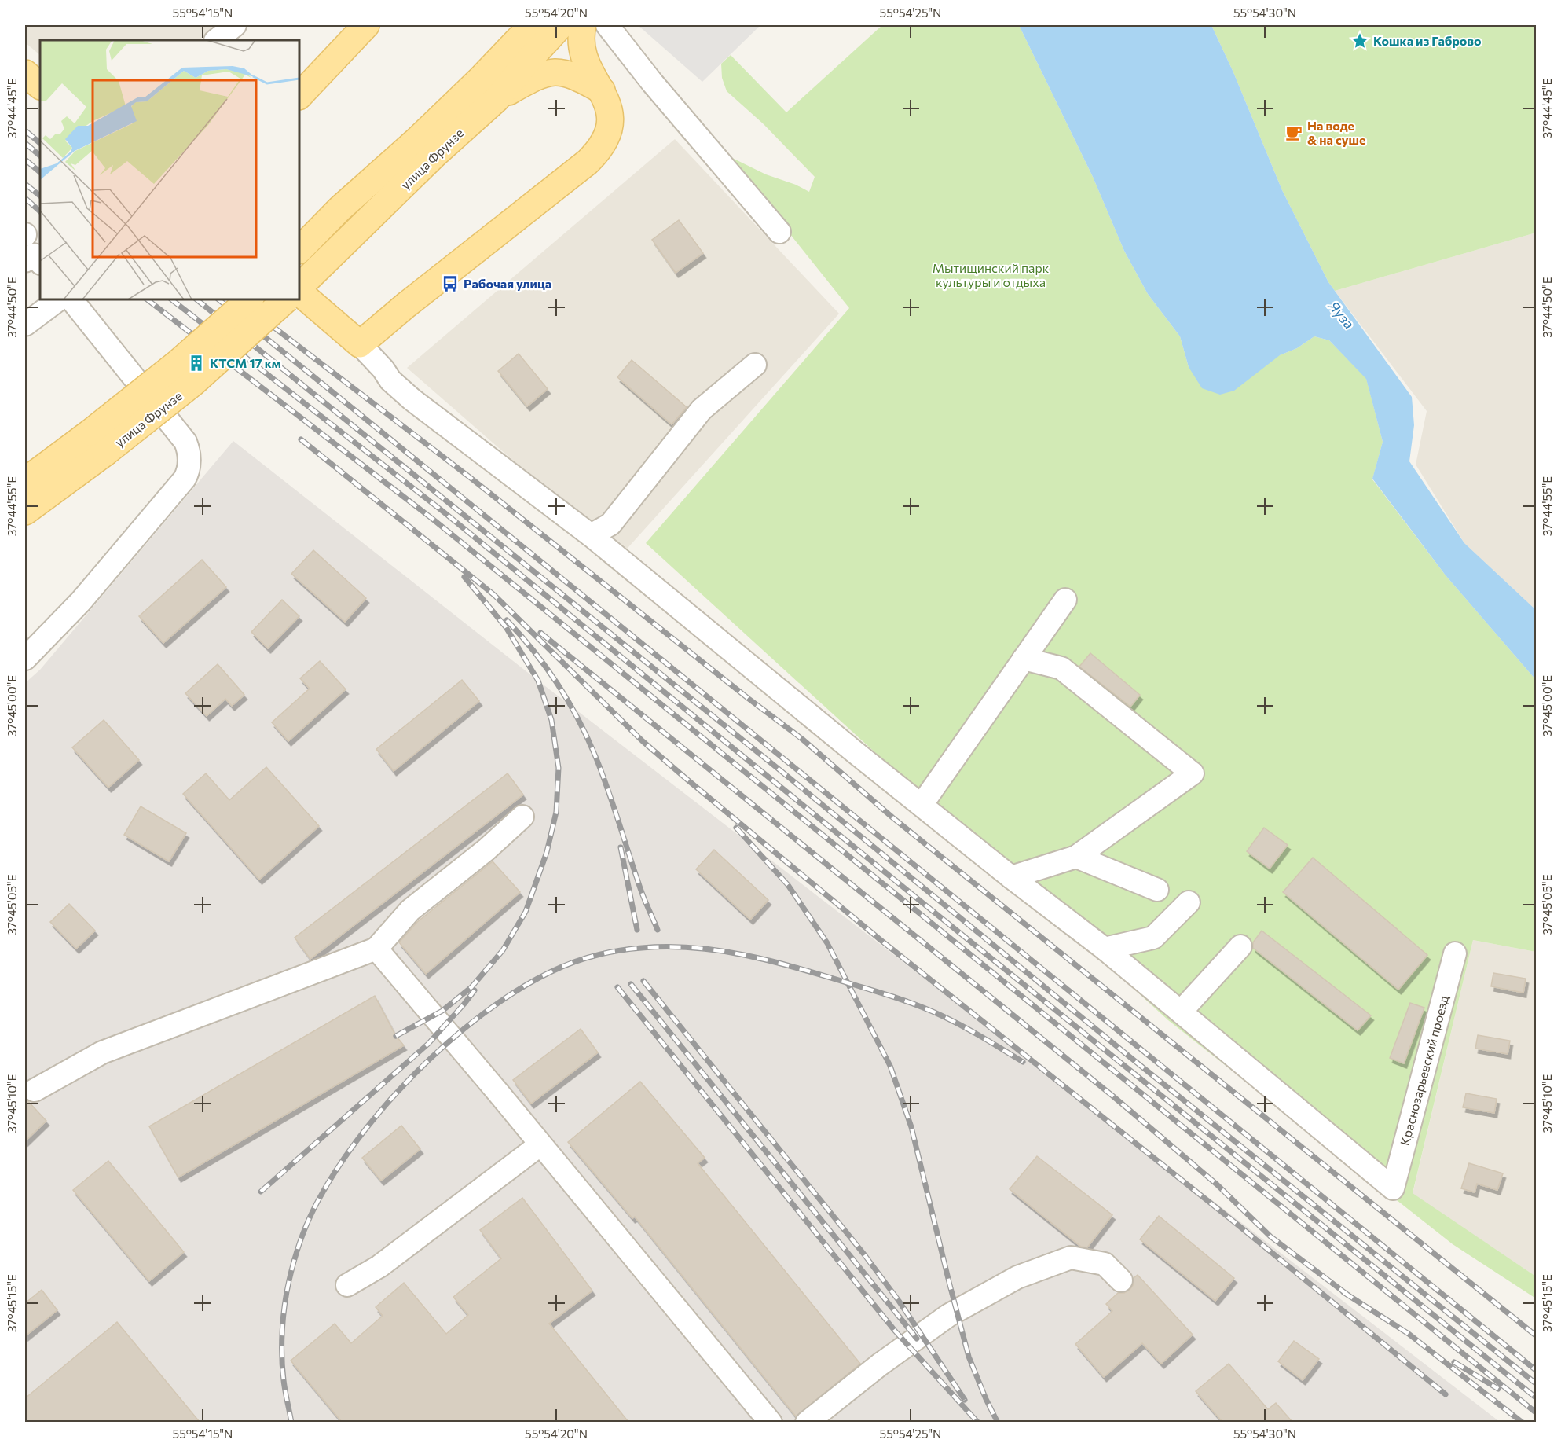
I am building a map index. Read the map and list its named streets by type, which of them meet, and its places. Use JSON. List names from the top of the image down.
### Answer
{
  "streets": {
    "main road": ["улица Фрунзе"],
    "street": ["Краснозарьевский проезд"]
  },
  "water": ["Яуза"],
  "parks": ["Мытищинский парк культуры и отдыха"],
  "places": {
    "place": ["Кошка из Габрово"],
    "cafe": ["На воде & на суше"],
    "bus stop": ["Рабочая улица"],
    "building": ["КТСМ 17 км"]
  },
  "coordinates": [
    "55°54'15\"N",
    "55°54'20\"N",
    "55°54'25\"N",
    "55°54'30\"N",
    "37°44'45\"E",
    "37°44'50\"E",
    "37°44'55\"E",
    "37°45'00\"E",
    "37°45'05\"E",
    "37°45'10\"E",
    "37°45'15\"E"
  ]
}
